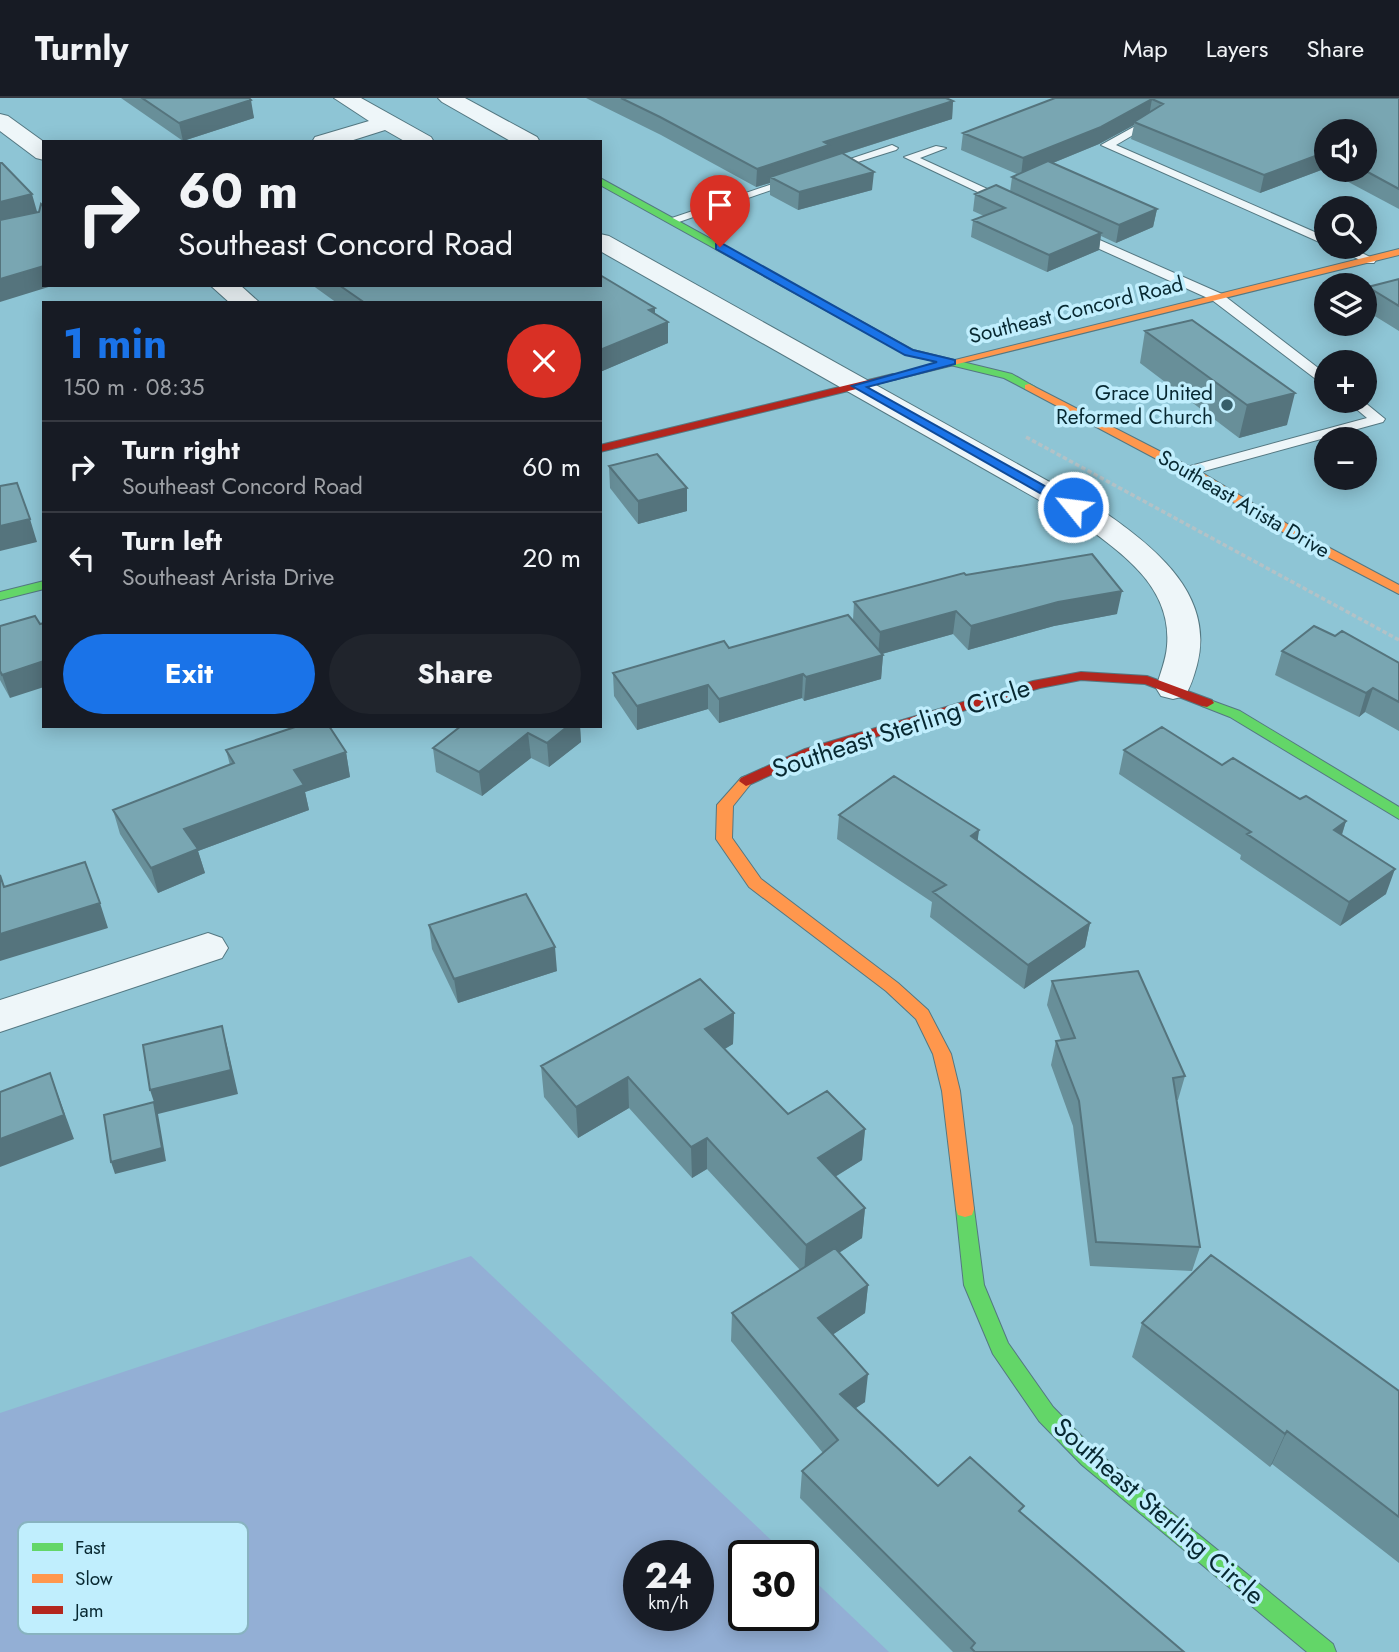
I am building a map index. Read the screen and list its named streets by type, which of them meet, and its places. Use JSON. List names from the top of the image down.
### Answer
{
  "streets": {
    "street": ["Southeast Concord Road", "Southeast Arista Drive", "Southeast Sterling Circle"]
  },
  "crossings": [
    ["Southeast Concord Road", "Southeast Arista Drive"]
  ],
  "places": ["Grace United Reformed Church"],
  "legend": ["Fast", "Slow", "Jam"],
  "page": {
    "header": "Turnly",
    "nav": ["Map", "Layers", "Share"],
    "map_buttons": ["+", "−"],
    "turn": ["60 m", "Southeast Concord Road"],
    "heading": ["1 min", "150 m · 08:35"],
    "list": [
      {
        "name": "Turn right",
        "note": "Southeast Concord Road",
        "value": "60 m"
      },
      {
        "name": "Turn left",
        "note": "Southeast Arista Drive",
        "value": "20 m"
      }
    ],
    "buttons": ["Exit", "Share"],
    "speed": "24 km/h",
    "limit": "30"
  }
}
